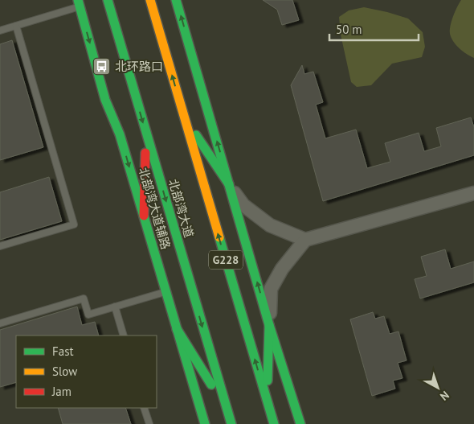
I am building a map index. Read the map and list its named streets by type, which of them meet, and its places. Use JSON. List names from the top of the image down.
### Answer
{
  "streets": {
    "main road": ["北部湾大道辅路", "北部湾大道", "G228"]
  },
  "places": {
    "bus stop": ["北环路口"]
  },
  "legend": ["Fast", "Slow", "Jam"],
  "scale_bar": "50 m",
  "north": "bottom right"
}
